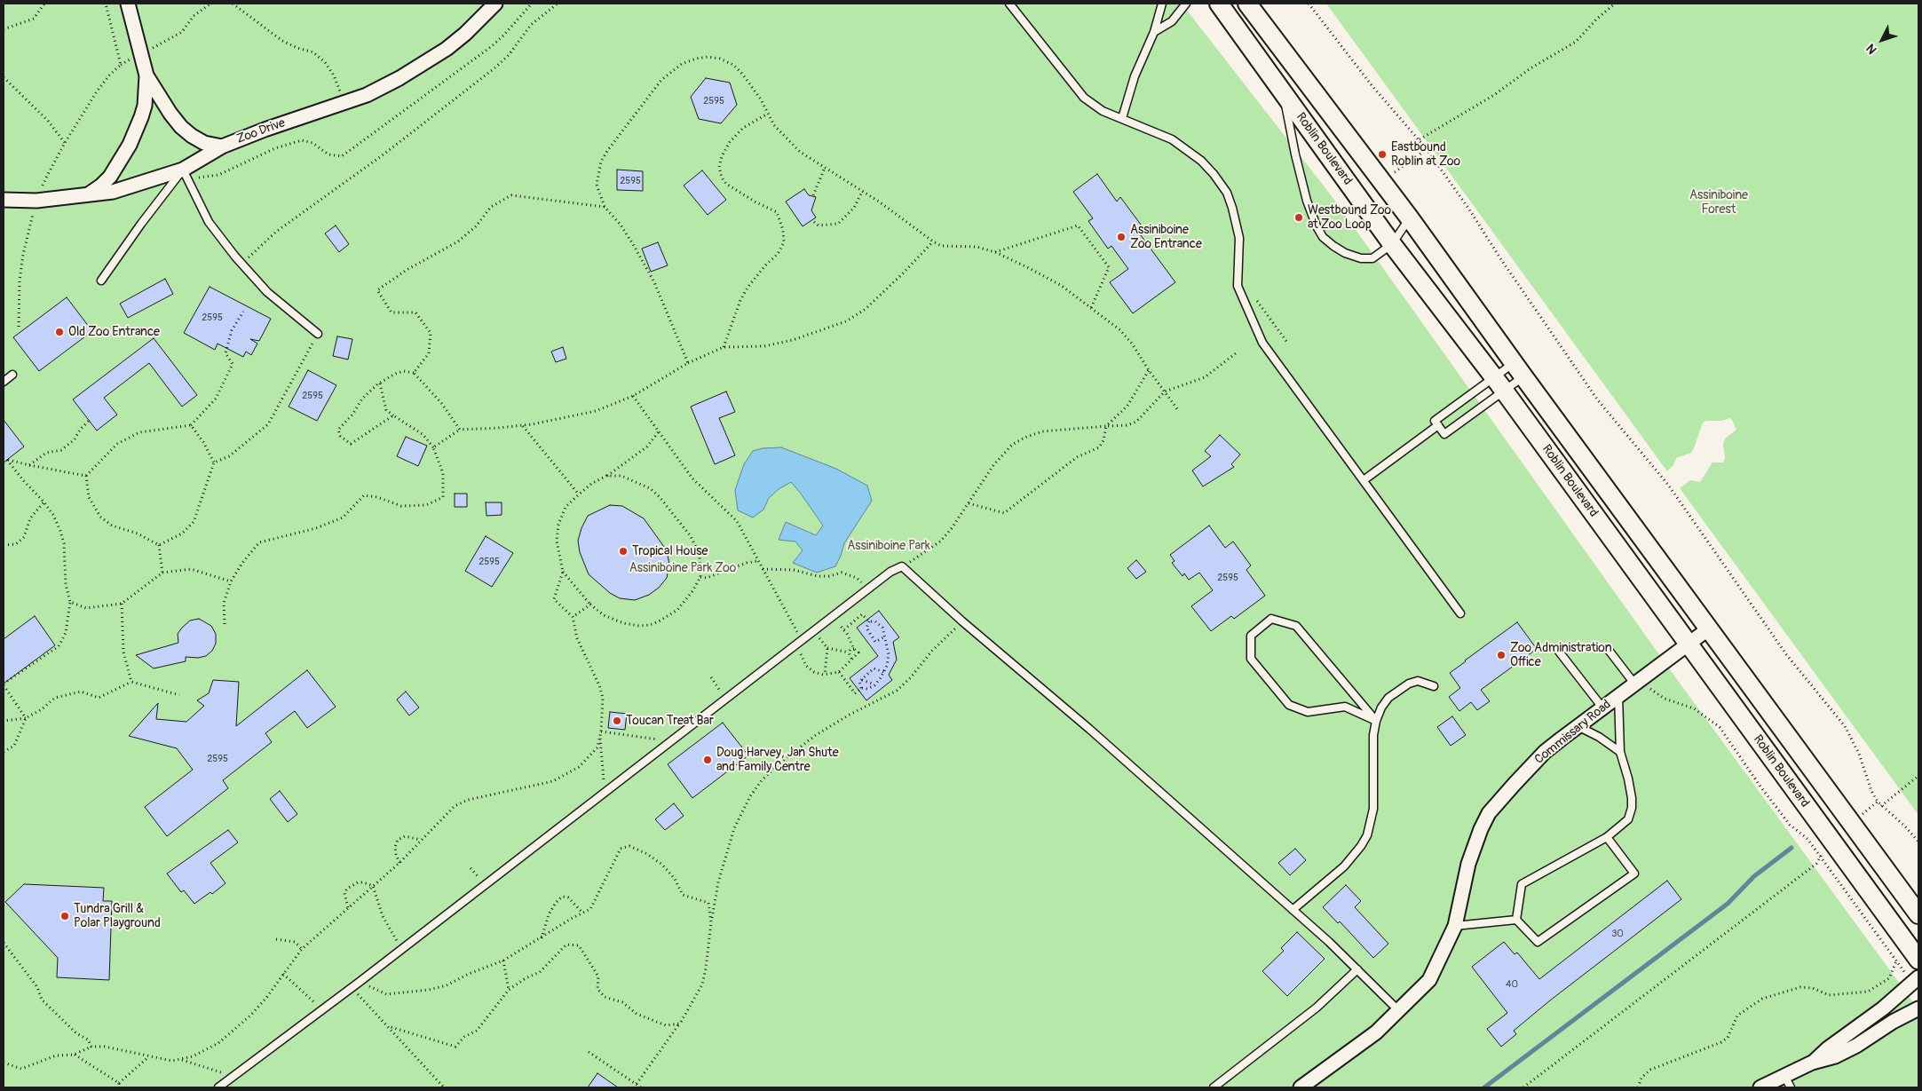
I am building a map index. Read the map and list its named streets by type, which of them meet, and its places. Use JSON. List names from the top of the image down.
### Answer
{
  "streets": {
    "main road": ["Roblin Boulevard"],
    "street": ["Zoo Drive", "Commissary Road"]
  },
  "crossings": [
    ["Roblin Boulevard", "Commissary Road"]
  ],
  "parks": ["Assiniboine Forest", "Assiniboine Park", "Assiniboine Park Zoo"],
  "places": [
    "Eastbound Roblin at Zoo",
    "Westbound Zoo at Zoo Loop",
    "Assiniboine Zoo Entrance",
    "Old Zoo Entrance",
    "Tropical House",
    "Zoo Administration Office",
    "Toucan Treat Bar",
    "Doug Harvey, Jan Shute and Family Centre",
    "Tundra Grill & Polar Playground"
  ],
  "house_numbers": [
    "2595",
    "2595",
    "2595",
    "2595",
    "2595",
    "2595",
    "2595",
    "30",
    "40"
  ],
  "north": "bottom left"
}
